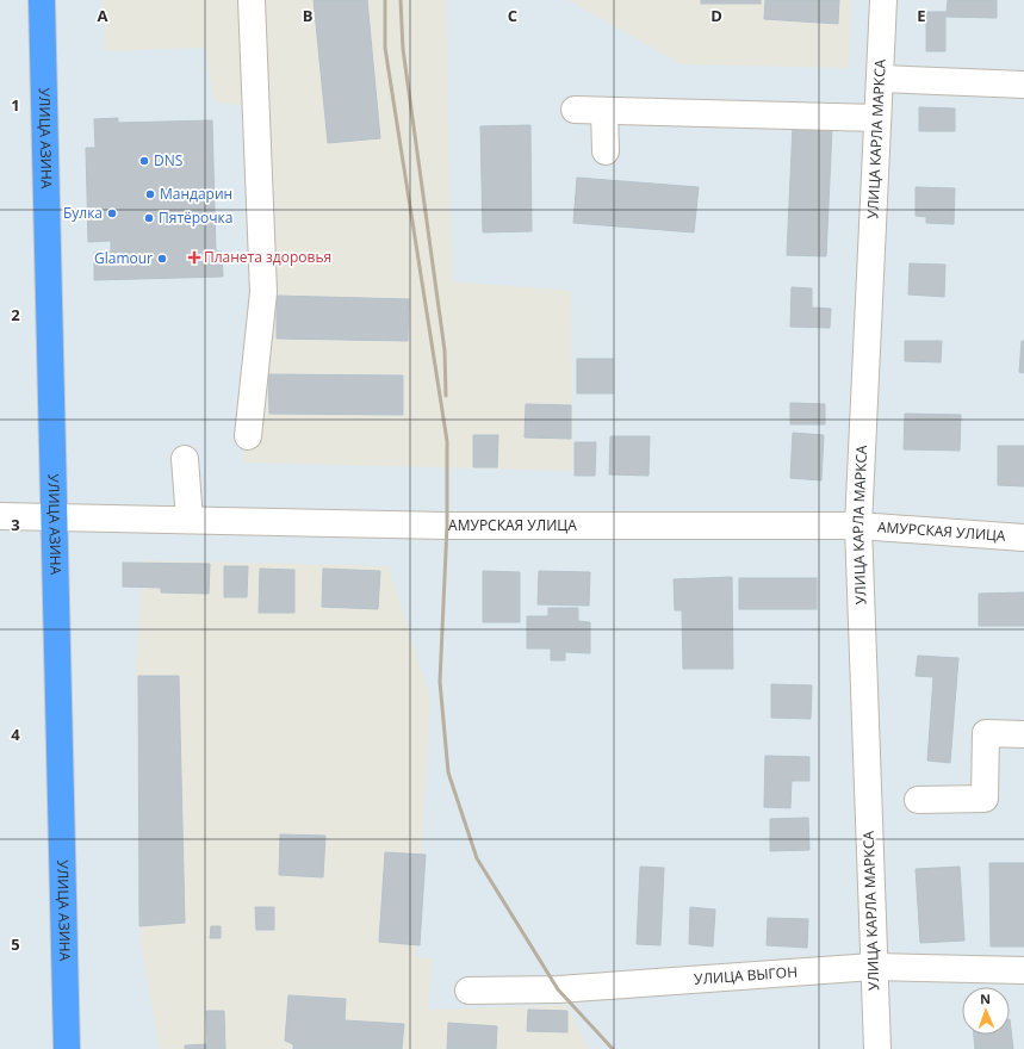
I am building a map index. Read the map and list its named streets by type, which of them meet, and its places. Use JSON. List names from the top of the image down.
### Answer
{
  "streets": {
    "main road": ["УЛИЦА АЗИНА"],
    "street": ["УЛИЦА КАРЛА МАРКСА", "АМУРСКАЯ УЛИЦА", "УЛИЦА ВЫГОН"]
  },
  "crossings": [
    ["УЛИЦА АЗИНА", "АМУРСКАЯ УЛИЦА"],
    ["УЛИЦА КАРЛА МАРКСА", "АМУРСКАЯ УЛИЦА"],
    ["УЛИЦА КАРЛА МАРКСА", "УЛИЦА ВЫГОН"]
  ],
  "places": {
    "other": [
      "DNS",
      "Мандарин",
      "Булка",
      "Пятёрочка",
      "Glamour"
    ],
    "health": ["Планета здоровья"]
  },
  "north": "top",
  "grid": {
    "columns": [
      "A",
      "B",
      "C",
      "D",
      "E"
    ],
    "rows": [
      "1",
      "2",
      "3",
      "4",
      "5"
    ]
  }
}
